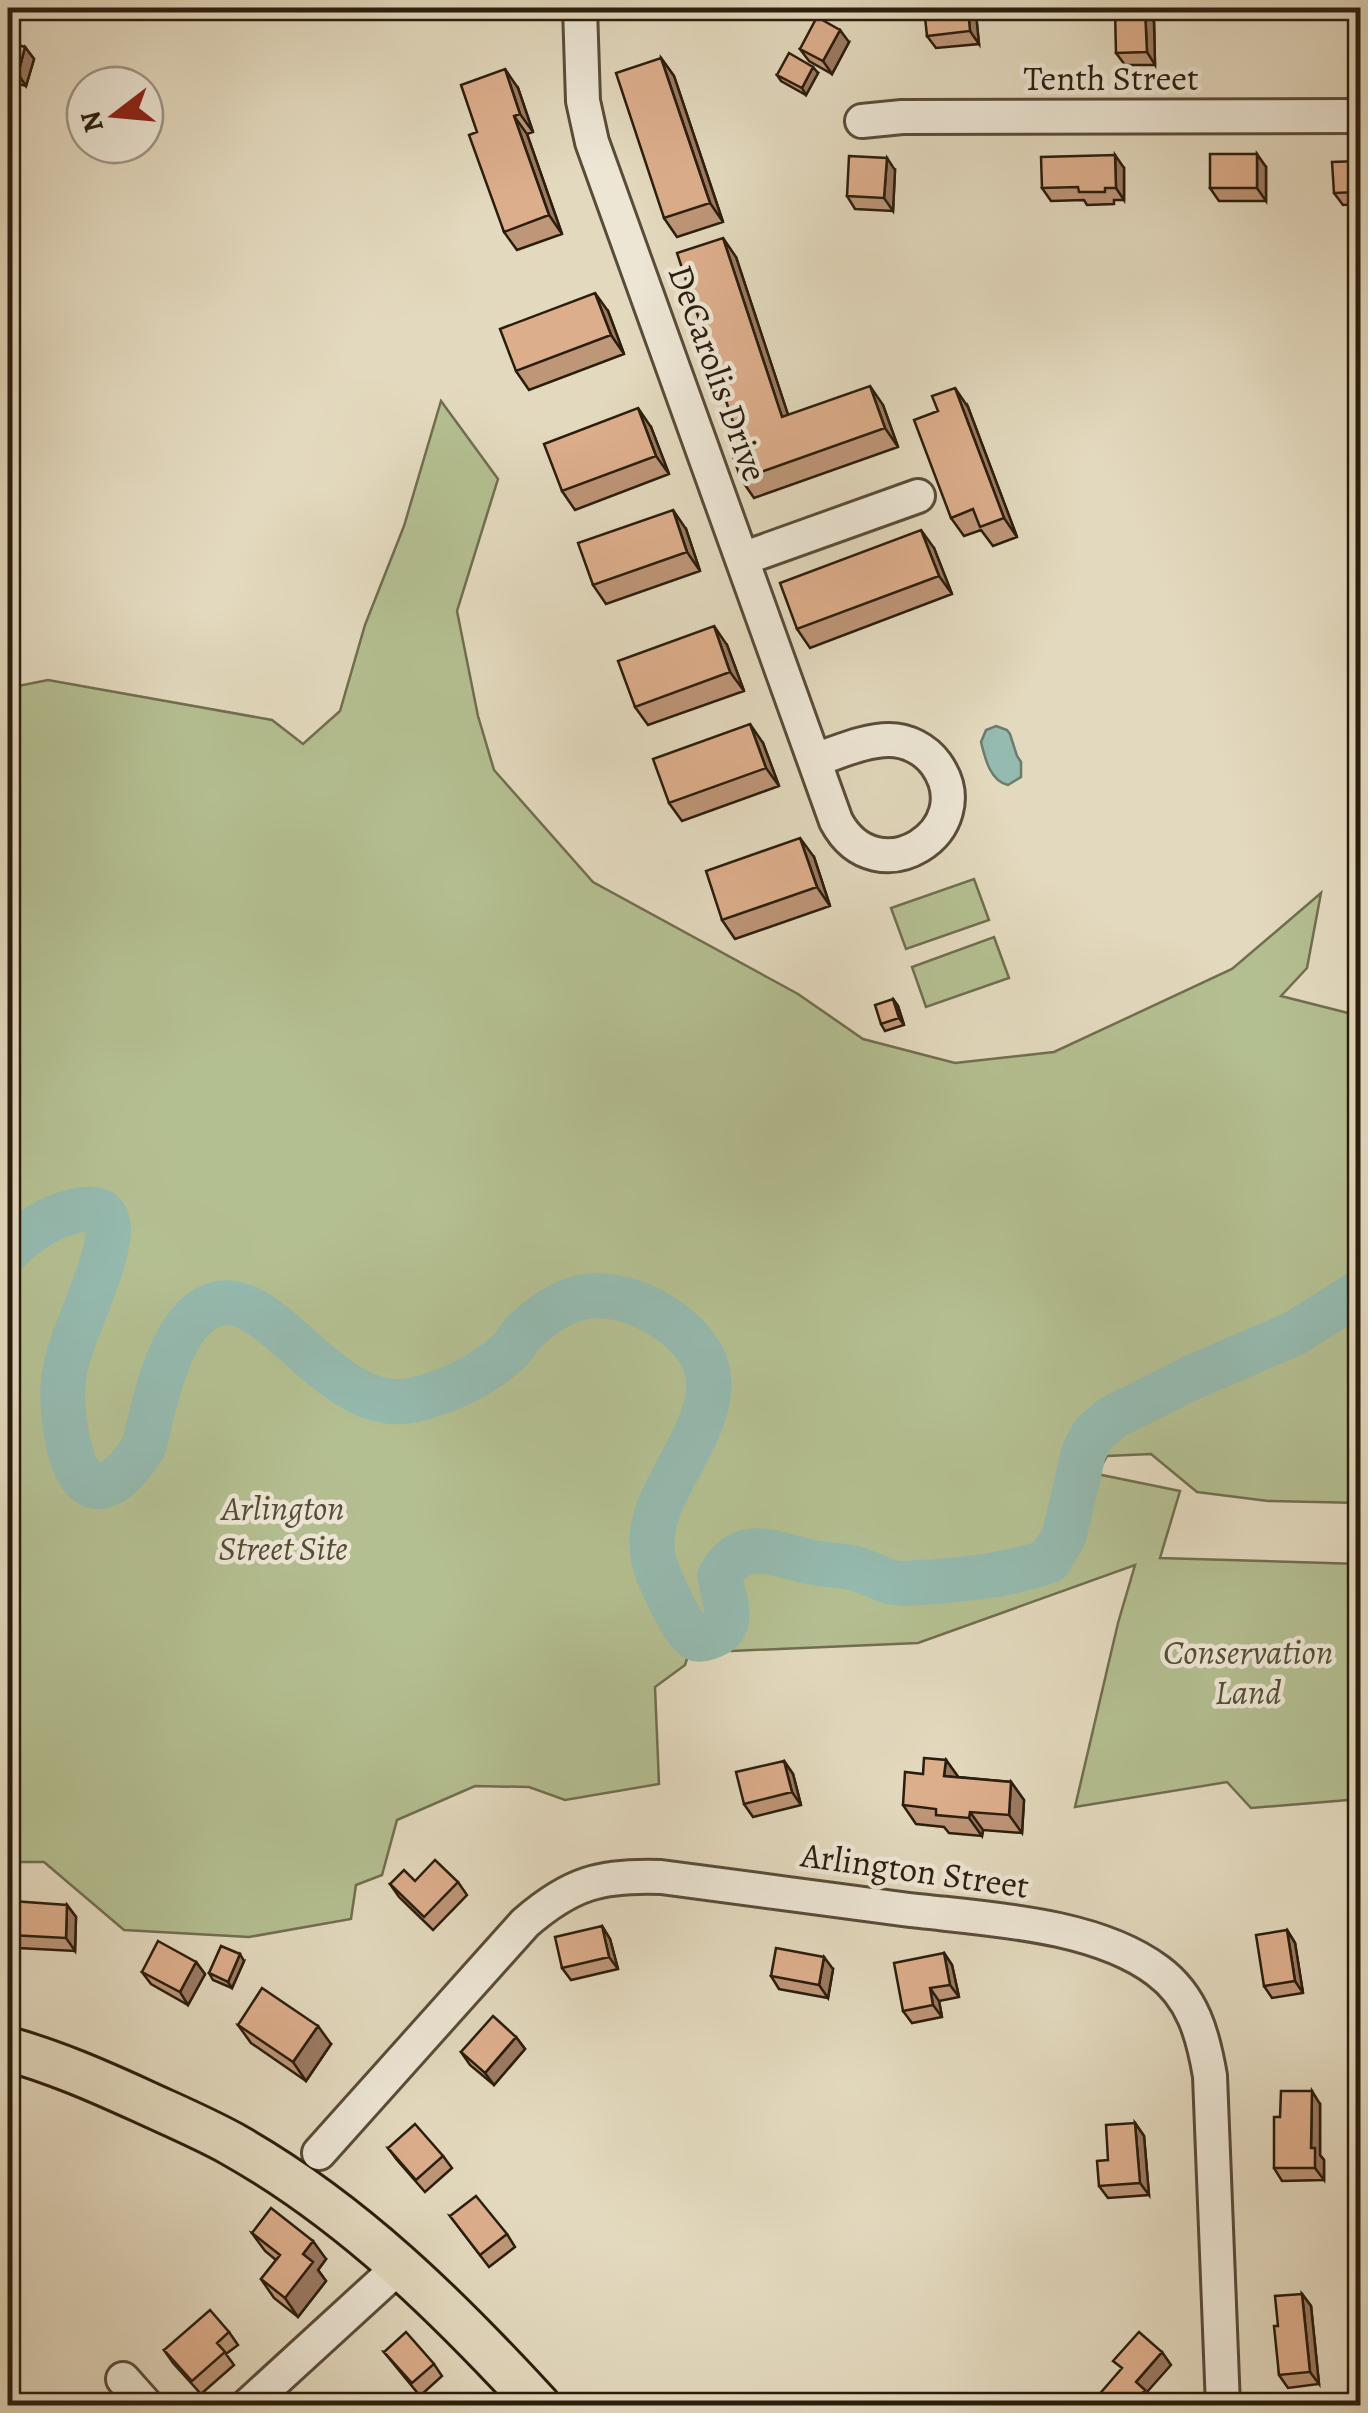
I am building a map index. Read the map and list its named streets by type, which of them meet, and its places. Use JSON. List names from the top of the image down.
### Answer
{
  "streets": {
    "street": ["Tenth Street", "DeCarolis Drive", "Arlington Street"]
  },
  "parks": ["Arlington Street Site", "Conservation Land"],
  "north": "left"
}
